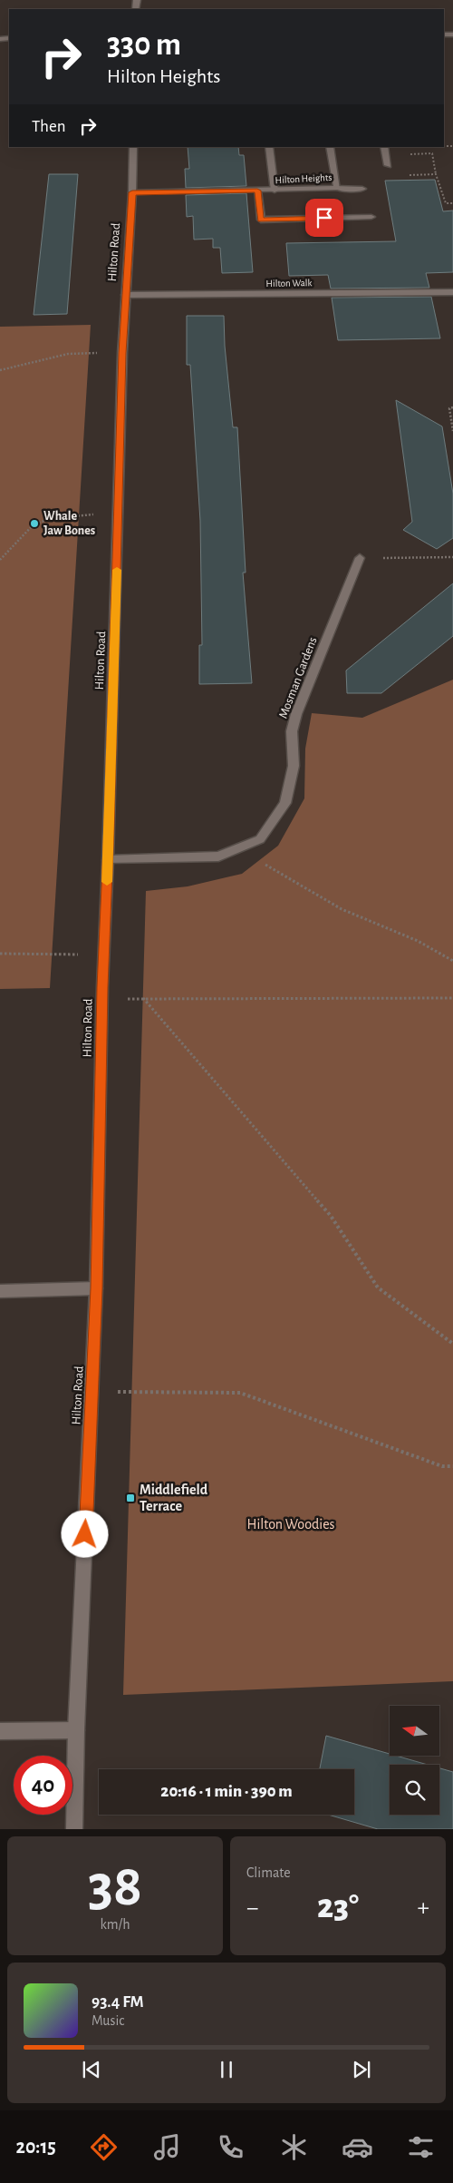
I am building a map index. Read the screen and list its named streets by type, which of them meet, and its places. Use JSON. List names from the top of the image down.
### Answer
{
  "streets": {
    "street": [
      "Hilton Heights",
      "Hilton Road",
      "Hilton Walk",
      "Mosman Gardens"
    ]
  },
  "crossings": [
    ["Hilton Heights", "Hilton Road"],
    ["Hilton Road", "Hilton Walk"],
    ["Hilton Road", "Mosman Gardens"]
  ],
  "parks": ["Hilton Woodies"],
  "places": {
    "other": ["Whale Jaw Bones"],
    "transit": ["Middlefield Terrace"]
  },
  "north": "left",
  "page": {
    "turn": ["330 m", "Hilton Heights"],
    "then": "Then",
    "limit": "40",
    "trip": "20:16 · 1 min · 390 m",
    "tile": [
      ["38", "km/h"],
      "Climate"
    ],
    "heat": ["−", "23°", "+"],
    "song": ["93.4 FM", "Music"],
    "tabs": "20:15"
  }
}
